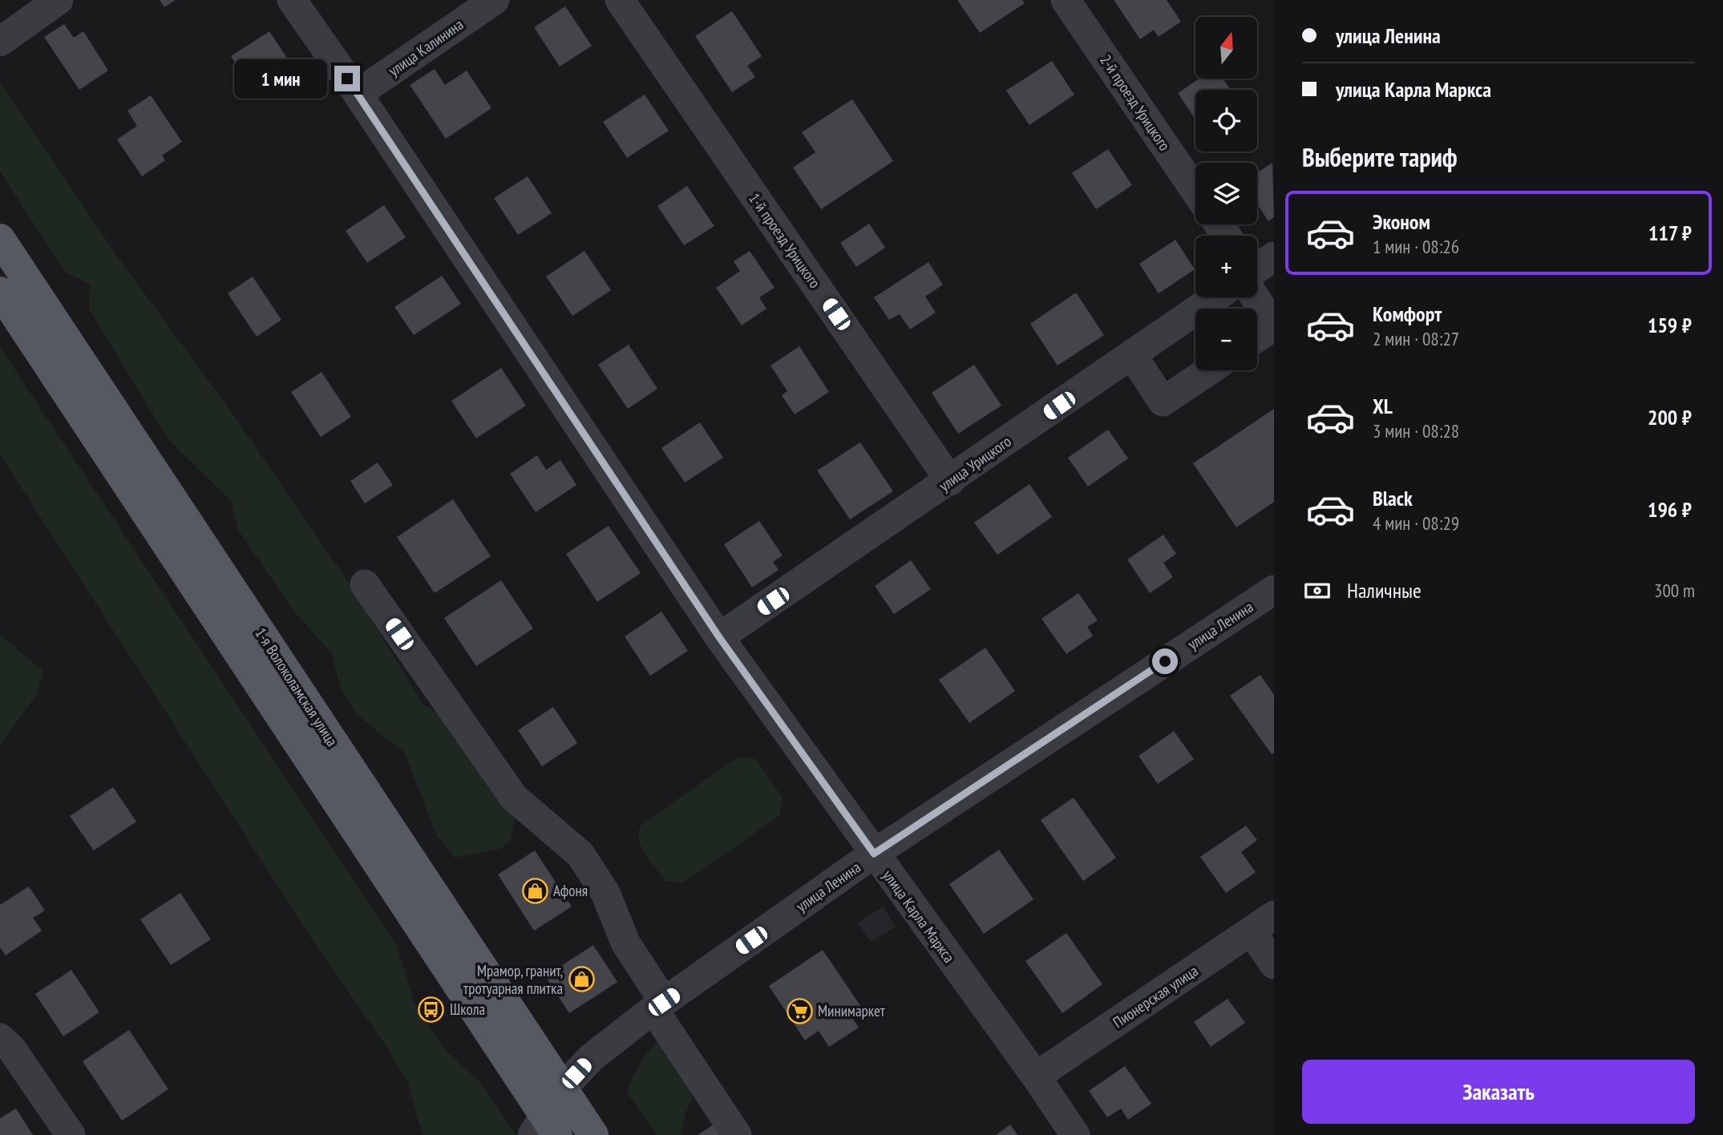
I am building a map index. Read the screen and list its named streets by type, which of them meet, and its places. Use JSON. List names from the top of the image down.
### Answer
{
  "streets": {
    "main road": ["1-я Волоколамская улица"],
    "street": [
      "улица Калинина",
      "2-й проезд Урицкого",
      "1-й проезд Урицкого",
      "улица Урицкого",
      "улица Ленина",
      "улица Карла Маркса",
      "Пионерская улица"
    ]
  },
  "crossings": [
    ["улица Калинина", "улица Карла Маркса"],
    ["1-й проезд Урицкого", "улица Урицкого"],
    ["улица Урицкого", "улица Карла Маркса"],
    ["улица Ленина", "1-я Волоколамская улица"],
    ["улица Ленина", "улица Карла Маркса"],
    ["улица Карла Маркса", "Пионерская улица"]
  ],
  "places": {
    "shop": ["Афоня", "Мрамор, гранит, тротуарная плитка"],
    "bus stop": ["Школа"],
    "supermarket": ["Минимаркет"]
  },
  "north": "top",
  "page": {
    "banner": ["улица Ленина", "улица Карла Маркса"],
    "map_buttons": ["+", "−"],
    "bubble": "1 мин",
    "heading": "Выберите тариф",
    "list": [
      {
        "name": "Эконом",
        "note": "1 мин · 08:26",
        "value": "117 ₽"
      },
      {
        "name": "Комфорт",
        "note": "2 мин · 08:27",
        "value": "159 ₽"
      },
      {
        "name": "XL",
        "note": "3 мин · 08:28",
        "value": "200 ₽"
      },
      {
        "name": "Black",
        "note": "4 мин · 08:29",
        "value": "196 ₽"
      }
    ],
    "pay": ["Наличные", "300 m"],
    "buttons": "Заказать"
  }
}
